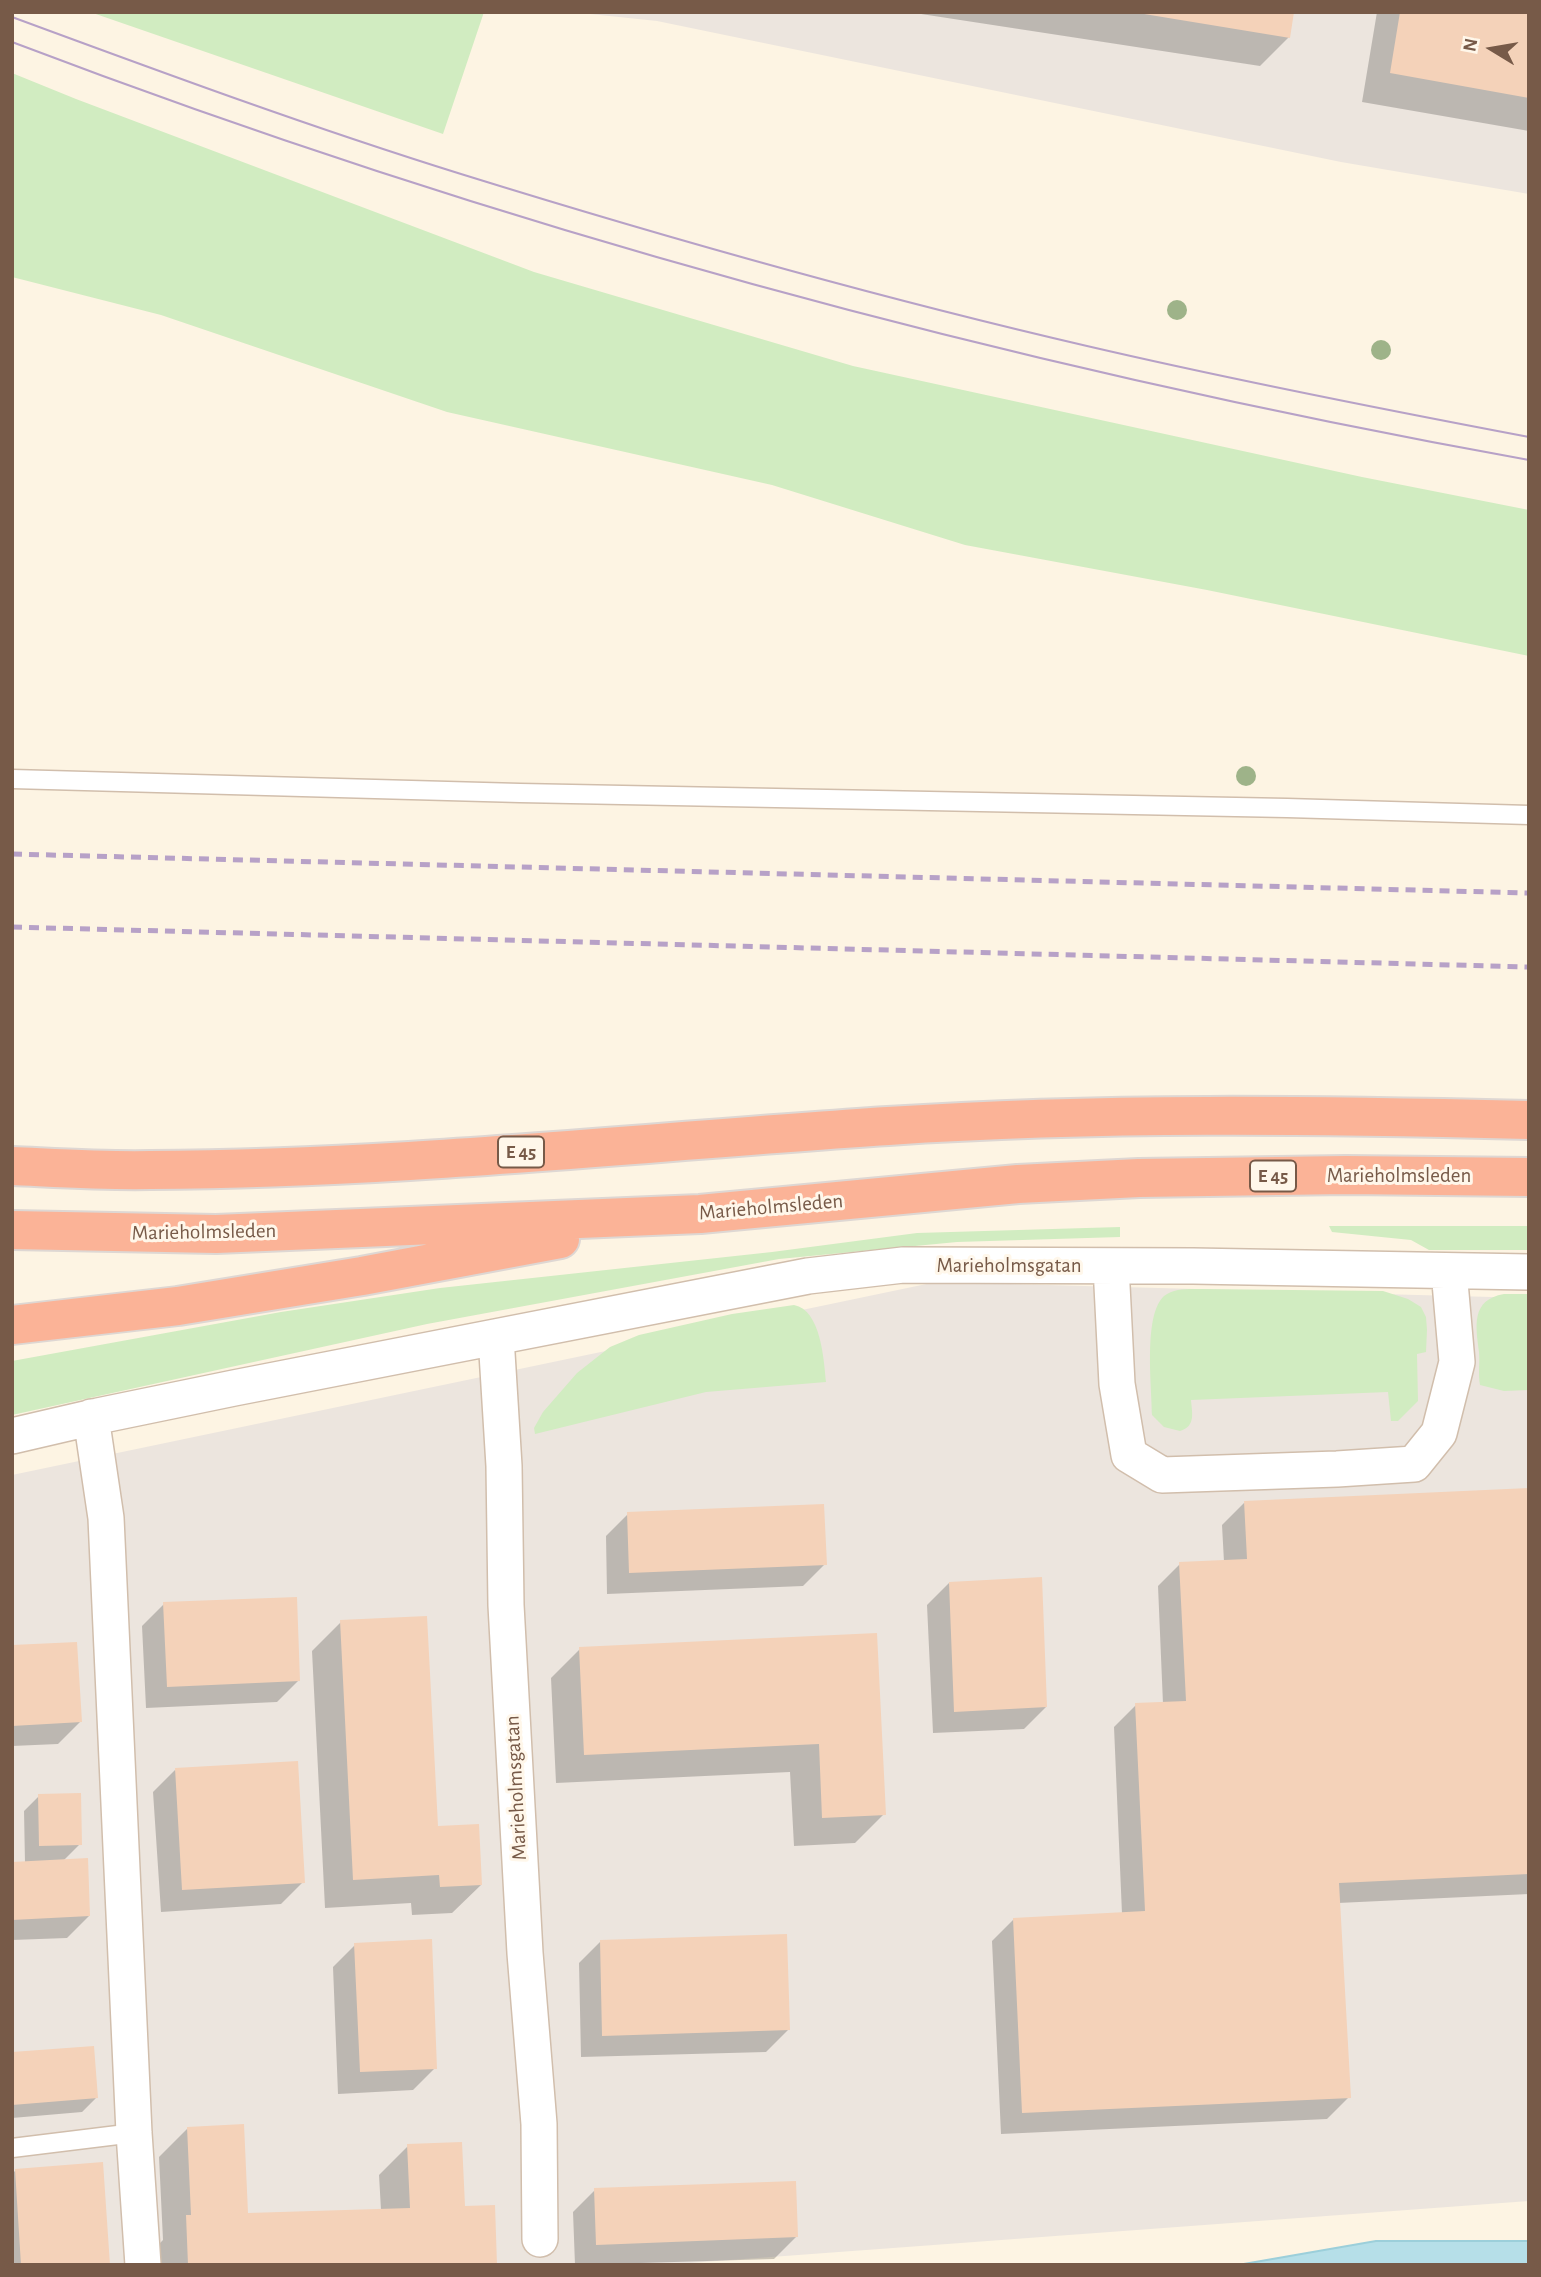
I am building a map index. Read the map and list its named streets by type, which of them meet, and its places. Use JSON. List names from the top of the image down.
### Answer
{
  "streets": {
    "highway": ["E 45", "Marieholmsleden"],
    "street": ["Marieholmsgatan"]
  },
  "north": "left"
}
